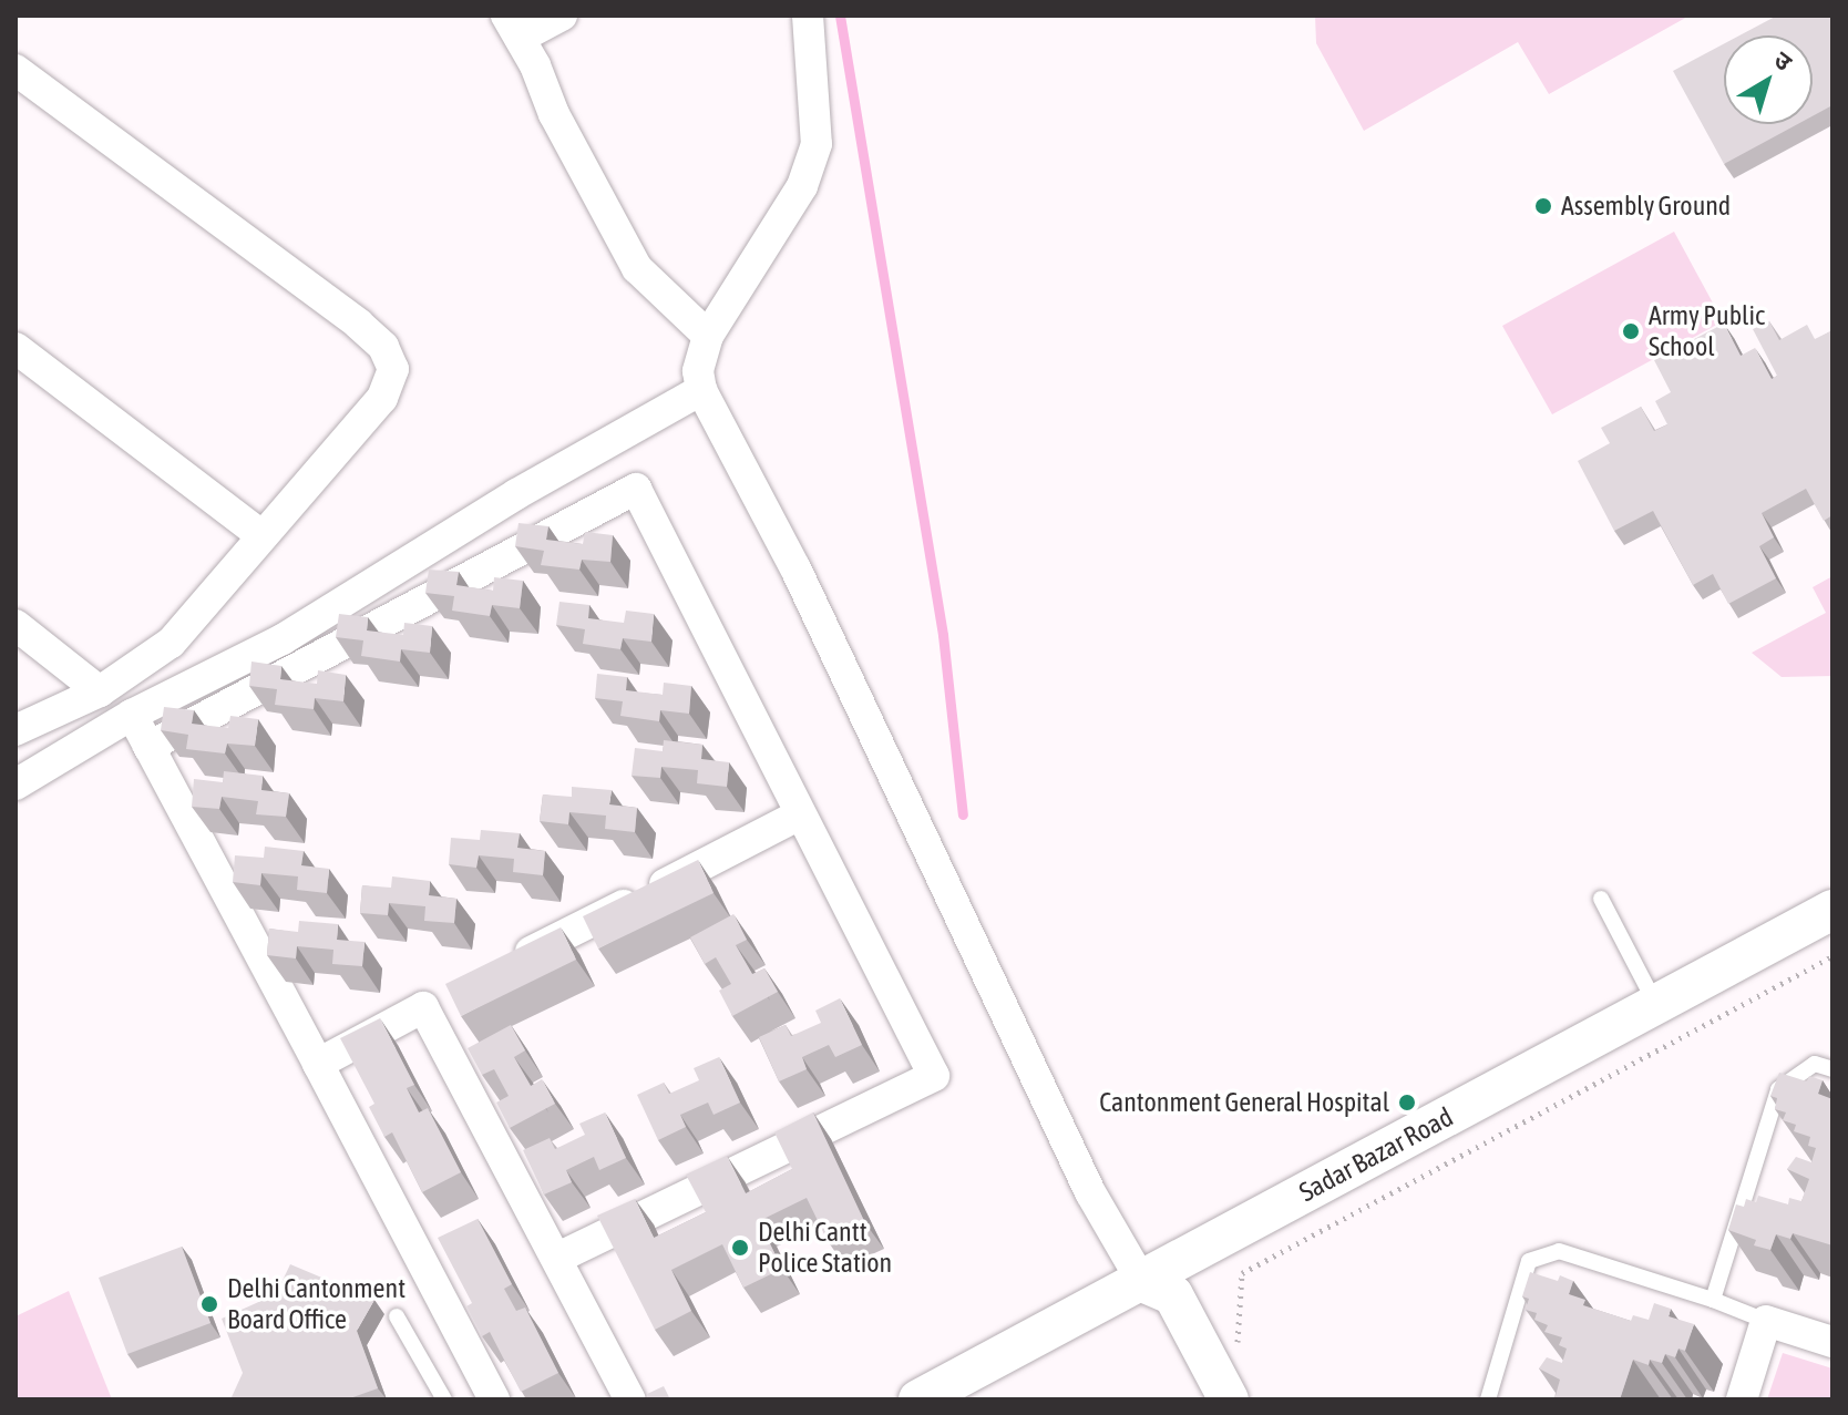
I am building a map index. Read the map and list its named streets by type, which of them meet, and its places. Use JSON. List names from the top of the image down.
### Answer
{
  "streets": {
    "street": ["Sadar Bazar Road"]
  },
  "places": [
    "Assembly Ground",
    "Army Public School",
    "Cantonment General Hospital",
    "Delhi Cantt Police Station",
    "Delhi Cantonment Board Office"
  ],
  "north": "top right"
}
